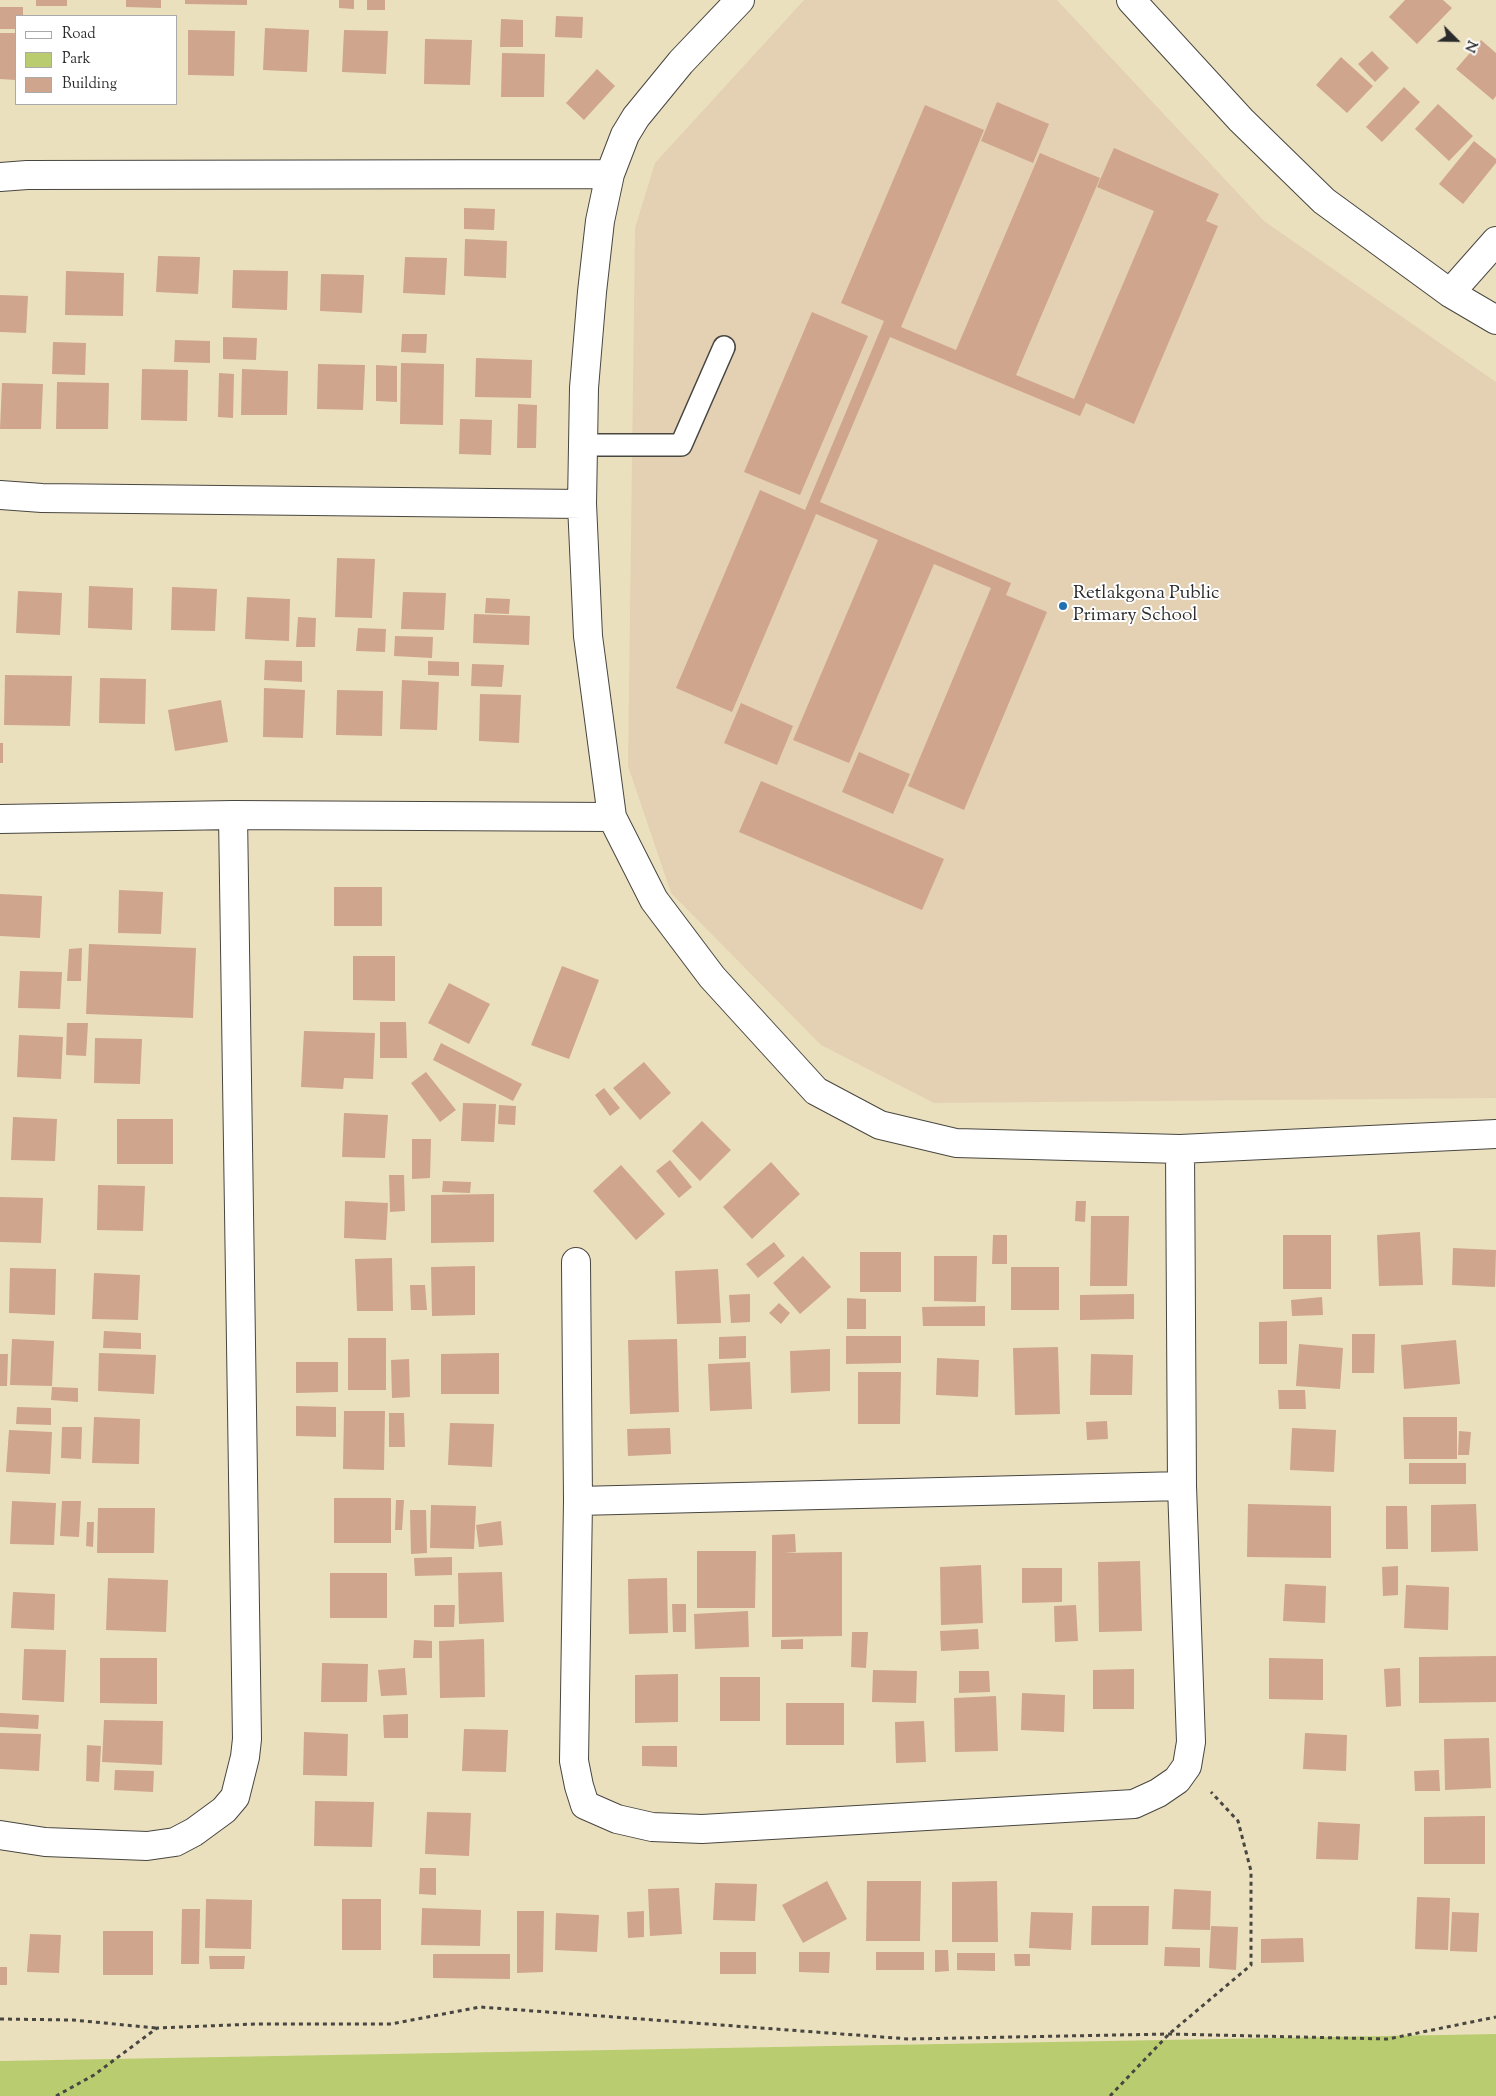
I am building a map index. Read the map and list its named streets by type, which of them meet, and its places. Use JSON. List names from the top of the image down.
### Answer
{
  "places": ["Retlakgona Public Primary School"],
  "legend": ["Road", "Park", "Building"],
  "north": "bottom right"
}
